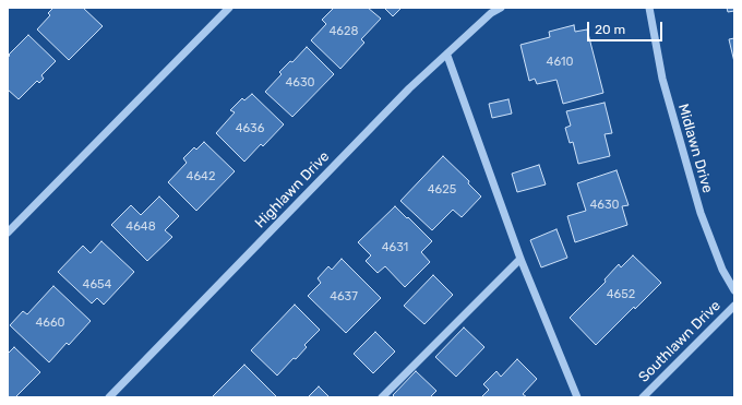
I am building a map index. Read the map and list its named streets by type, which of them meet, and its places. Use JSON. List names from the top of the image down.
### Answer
{
  "streets": {
    "street": ["Midlawn Drive", "Highlawn Drive", "Southlawn Drive"]
  },
  "house_numbers": [
    "4628",
    "4610",
    "4630",
    "4636",
    "4642",
    "4625",
    "4630",
    "4648",
    "4631",
    "4654",
    "4652",
    "4637",
    "4660"
  ],
  "scale_bar": "20 m"
}
